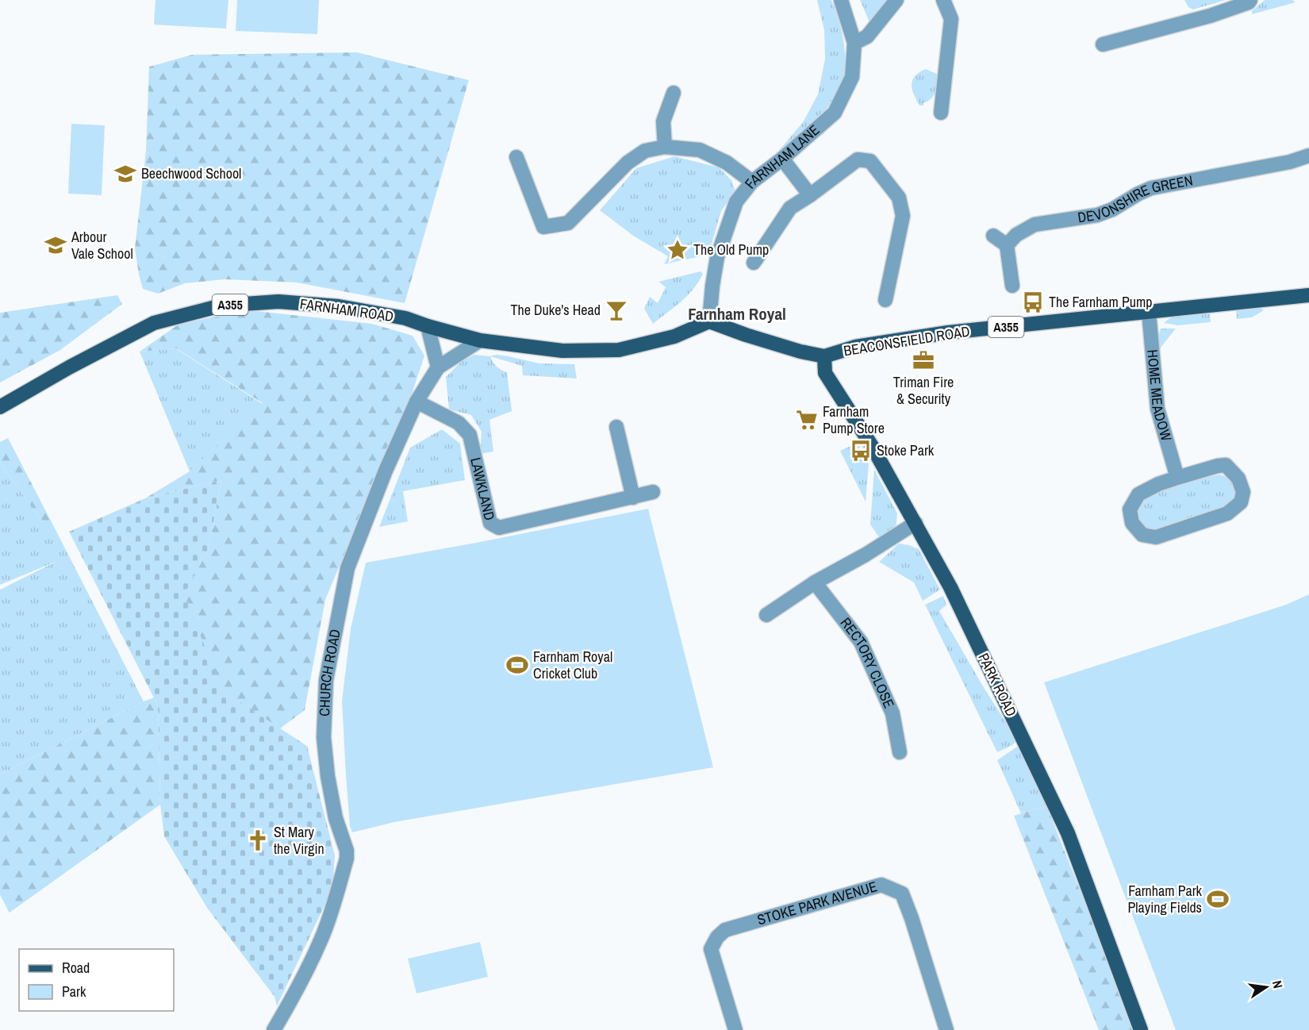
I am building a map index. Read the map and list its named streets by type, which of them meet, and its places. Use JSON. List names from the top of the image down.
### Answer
{
  "streets": {
    "main road": [
      "A355",
      "FARNHAM ROAD",
      "BEACONSFIELD ROAD",
      "PARK ROAD"
    ],
    "street": [
      "FARNHAM LANE",
      "DEVONSHIRE GREEN",
      "HOME MEADOW",
      "LAWKLAND",
      "RECTORY CLOSE",
      "CHURCH ROAD",
      "STOKE PARK AVENUE"
    ]
  },
  "crossings": [
    ["FARNHAM LANE", "FARNHAM ROAD"],
    ["FARNHAM LANE", "BEACONSFIELD ROAD"],
    ["FARNHAM ROAD", "BEACONSFIELD ROAD"],
    ["FARNHAM ROAD", "CHURCH ROAD"],
    ["BEACONSFIELD ROAD", "HOME MEADOW"],
    ["BEACONSFIELD ROAD", "PARK ROAD"],
    ["LAWKLAND", "CHURCH ROAD"]
  ],
  "districts": ["Farnham Royal"],
  "places": {
    "school or university": ["Beechwood School", "Arbour Vale School"],
    "place": ["The Old Pump"],
    "bus stop": ["The Farnham Pump", "Stoke Park"],
    "bar": ["The Duke's Head"],
    "office": ["Triman Fire & Security"],
    "supermarket": ["Farnham Pump Store"],
    "sports": ["Farnham Royal Cricket Club", "Farnham Park Playing Fields"],
    "church": ["St Mary the Virgin"]
  },
  "legend": ["Road", "Park"],
  "north": "right"
}
